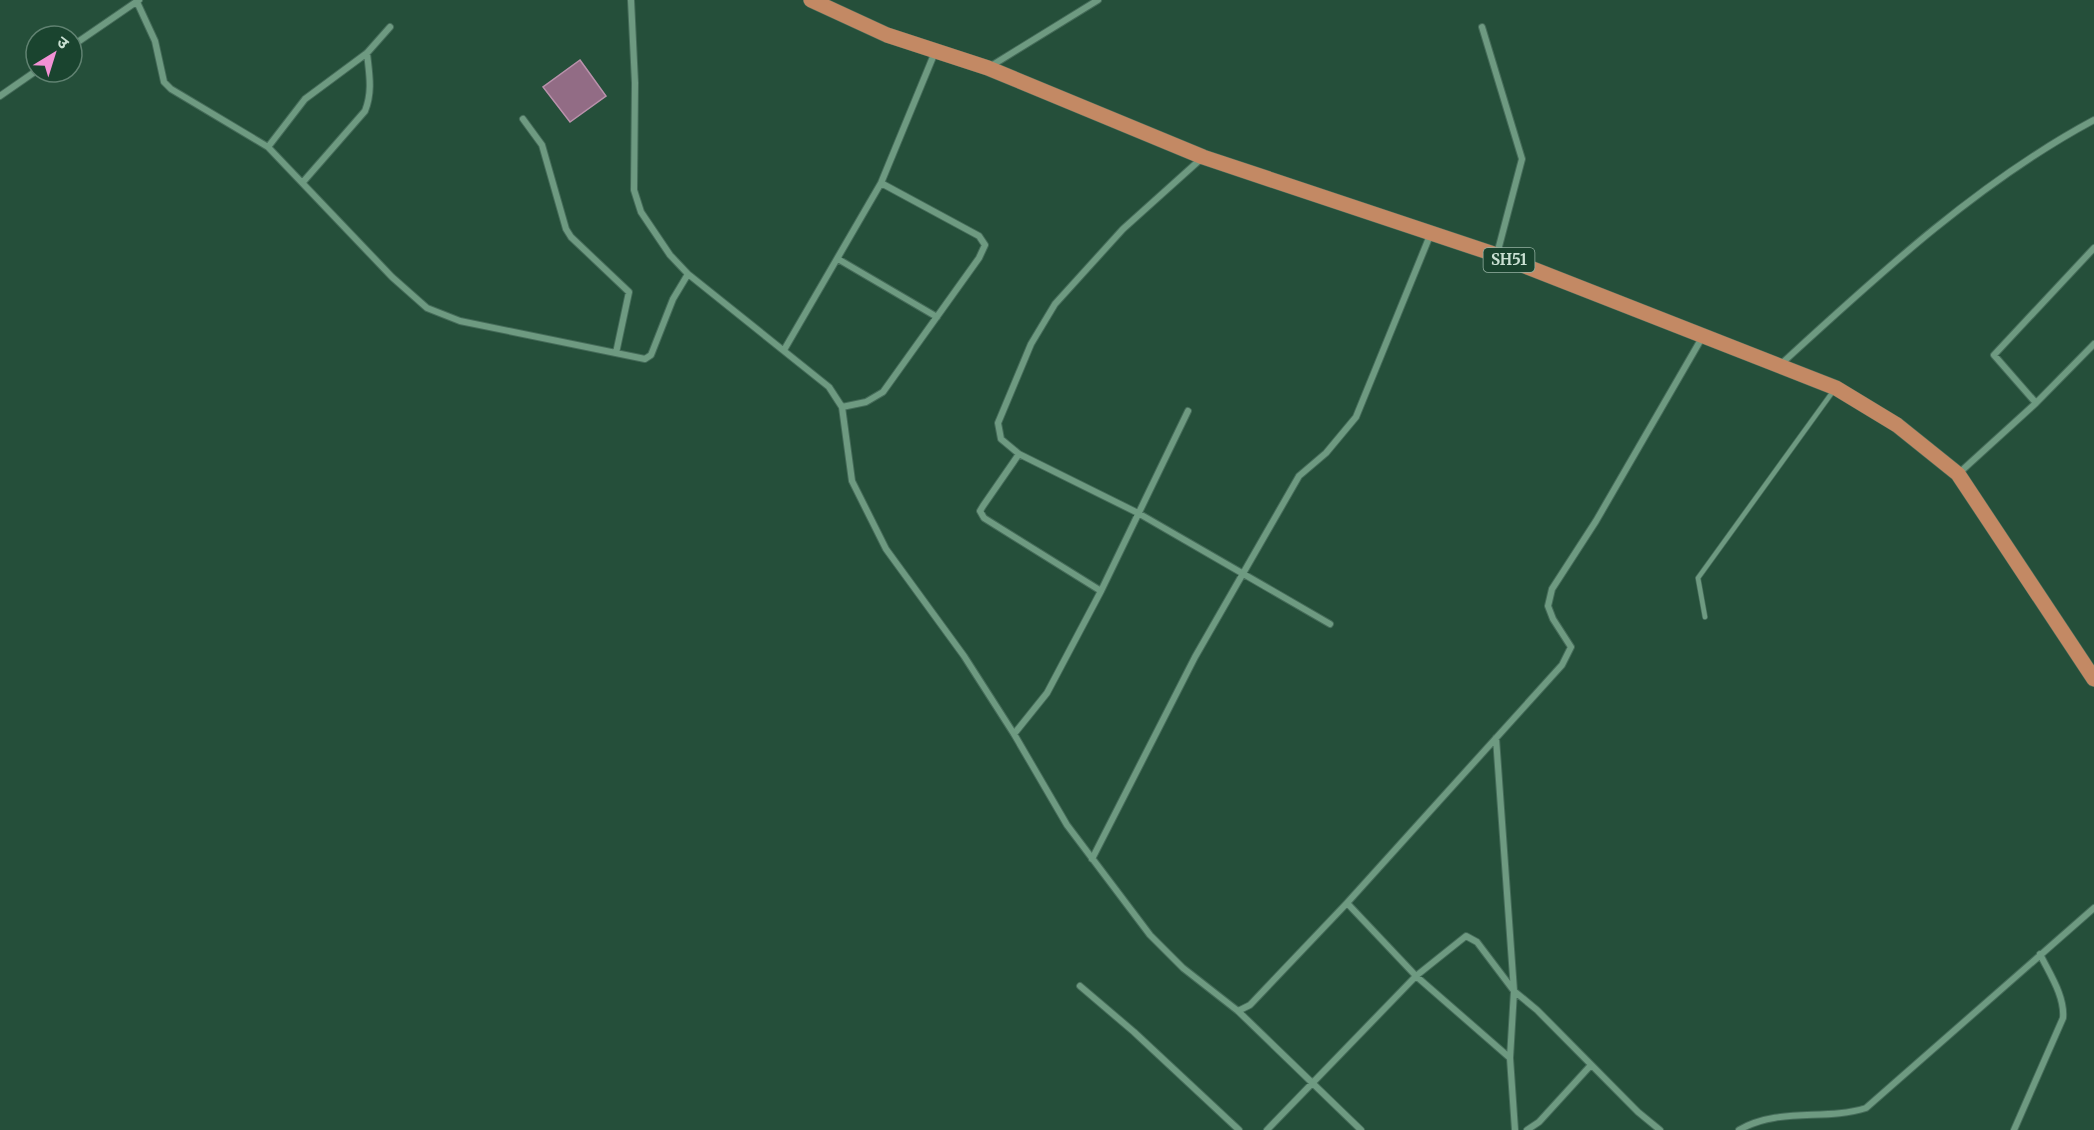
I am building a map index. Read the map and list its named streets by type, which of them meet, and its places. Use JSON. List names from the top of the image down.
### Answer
{
  "streets": {
    "main road": ["SH51"]
  },
  "north": "top right"
}
